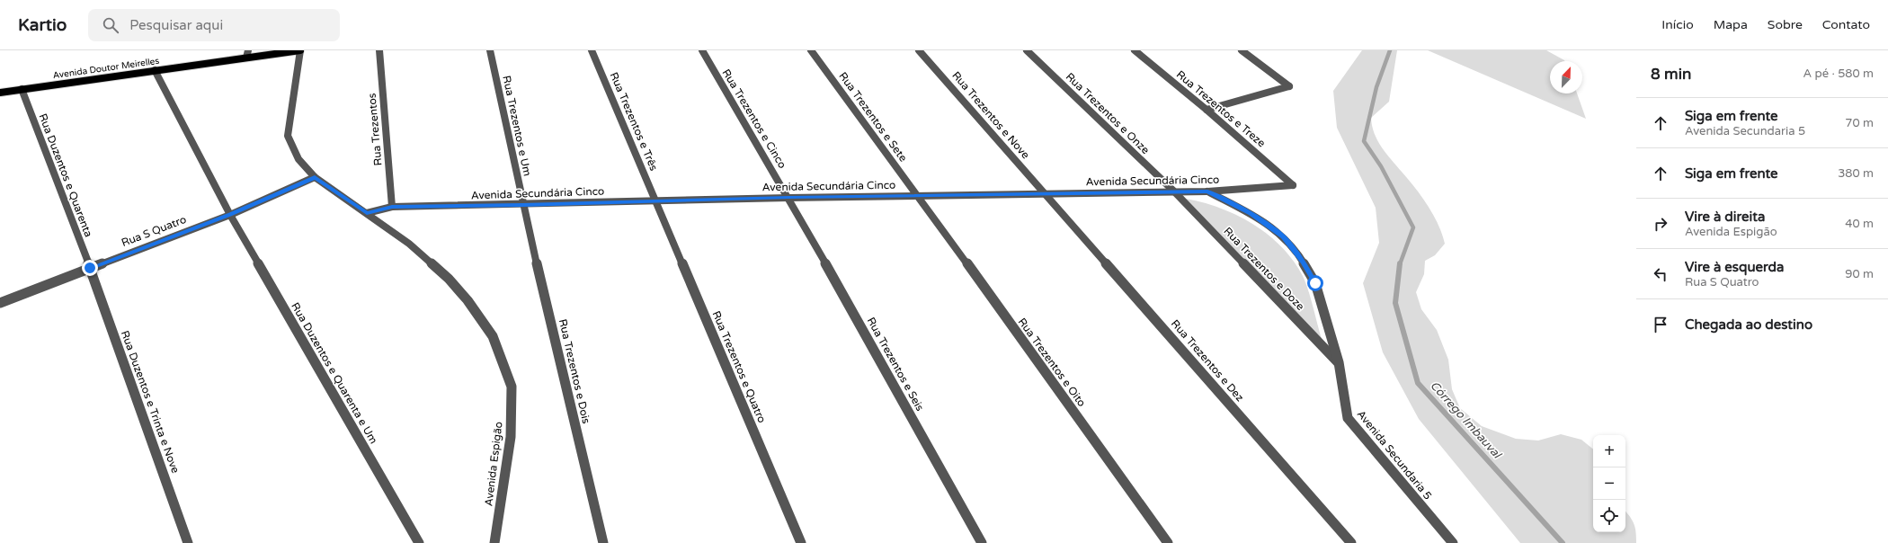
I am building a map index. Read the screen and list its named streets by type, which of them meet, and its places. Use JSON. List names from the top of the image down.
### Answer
{
  "streets": {
    "main road": ["Avenida Doutor Meirelles"],
    "street": [
      "Rua Trezentos e Treze",
      "Rua Trezentos e Onze",
      "Rua Trezentos e Nove",
      "Rua Trezentos e Sete",
      "Rua Trezentos e Cinco",
      "Rua Trezentos e Três",
      "Rua Trezentos e Um",
      "Rua Trezentos",
      "Rua Duzentos e Quarenta",
      "Avenida Secundária Cinco",
      "Rua S Quatro",
      "Rua Trezentos e Doze",
      "Rua Trezentos e Dez",
      "Rua Trezentos e Oito",
      "Rua Trezentos e Seis",
      "Rua Trezentos e Quatro",
      "Rua Trezentos e Dois",
      "Rua Duzentos e Quarenta e Um",
      "Rua Duzentos e Trinta e Nove",
      "Avenida Secundaria 5",
      "Avenida Espigão"
    ]
  },
  "crossings": [
    ["Avenida Doutor Meirelles", "Rua Duzentos e Quarenta"],
    ["Avenida Doutor Meirelles", "Rua Duzentos e Quarenta e Um"],
    ["Avenida Doutor Meirelles", "Avenida Espigão"],
    ["Rua Trezentos e Treze", "Avenida Secundária Cinco"],
    ["Rua Trezentos e Onze", "Avenida Secundária Cinco"],
    ["Rua Trezentos e Onze", "Rua Trezentos e Doze"],
    ["Rua Trezentos e Nove", "Avenida Secundária Cinco"],
    ["Rua Trezentos e Nove", "Rua Trezentos e Dez"],
    ["Rua Trezentos e Sete", "Avenida Secundária Cinco"],
    ["Rua Trezentos e Sete", "Rua Trezentos e Oito"],
    ["Rua Trezentos e Cinco", "Avenida Secundária Cinco"],
    ["Rua Trezentos e Cinco", "Rua Trezentos e Seis"],
    ["Rua Trezentos e Três", "Avenida Secundária Cinco"],
    ["Rua Trezentos e Três", "Rua Trezentos e Quatro"],
    ["Rua Trezentos e Um", "Avenida Secundária Cinco"],
    ["Rua Trezentos e Um", "Rua Trezentos e Dois"],
    ["Rua Trezentos", "Avenida Secundária Cinco"],
    ["Rua Duzentos e Quarenta", "Rua S Quatro"],
    ["Rua Duzentos e Quarenta", "Rua Duzentos e Trinta e Nove"],
    ["Avenida Secundária Cinco", "Rua Trezentos e Doze"],
    ["Avenida Secundária Cinco", "Rua Trezentos e Dez"],
    ["Avenida Secundária Cinco", "Rua Trezentos e Oito"],
    ["Avenida Secundária Cinco", "Rua Trezentos e Seis"],
    ["Avenida Secundária Cinco", "Rua Trezentos e Quatro"],
    ["Avenida Secundária Cinco", "Rua Trezentos e Dois"],
    ["Avenida Secundária Cinco", "Avenida Secundaria 5"],
    ["Avenida Secundária Cinco", "Avenida Espigão"],
    ["Rua S Quatro", "Rua Duzentos e Quarenta e Um"],
    ["Rua S Quatro", "Rua Duzentos e Trinta e Nove"],
    ["Rua S Quatro", "Avenida Espigão"],
    ["Rua Trezentos e Doze", "Avenida Secundaria 5"]
  ],
  "water": ["Córrego Imbauval"],
  "north": "top right",
  "page": {
    "header": "Kartio",
    "search": "Pesquisar aqui",
    "nav": [
      "Início",
      "Mapa",
      "Sobre",
      "Contato"
    ],
    "heading": ["8 min", "A pé · 580 m"],
    "list": [
      ["Siga em frente", "Avenida Secundaria 5", "70 m"],
      ["Siga em frente", "380 m"],
      ["Vire à direita", "Avenida Espigão", "40 m"],
      ["Vire à esquerda", "Rua S Quatro", "90 m"],
      "Chegada ao destino"
    ],
    "map_buttons": ["+", "−"]
  }
}
